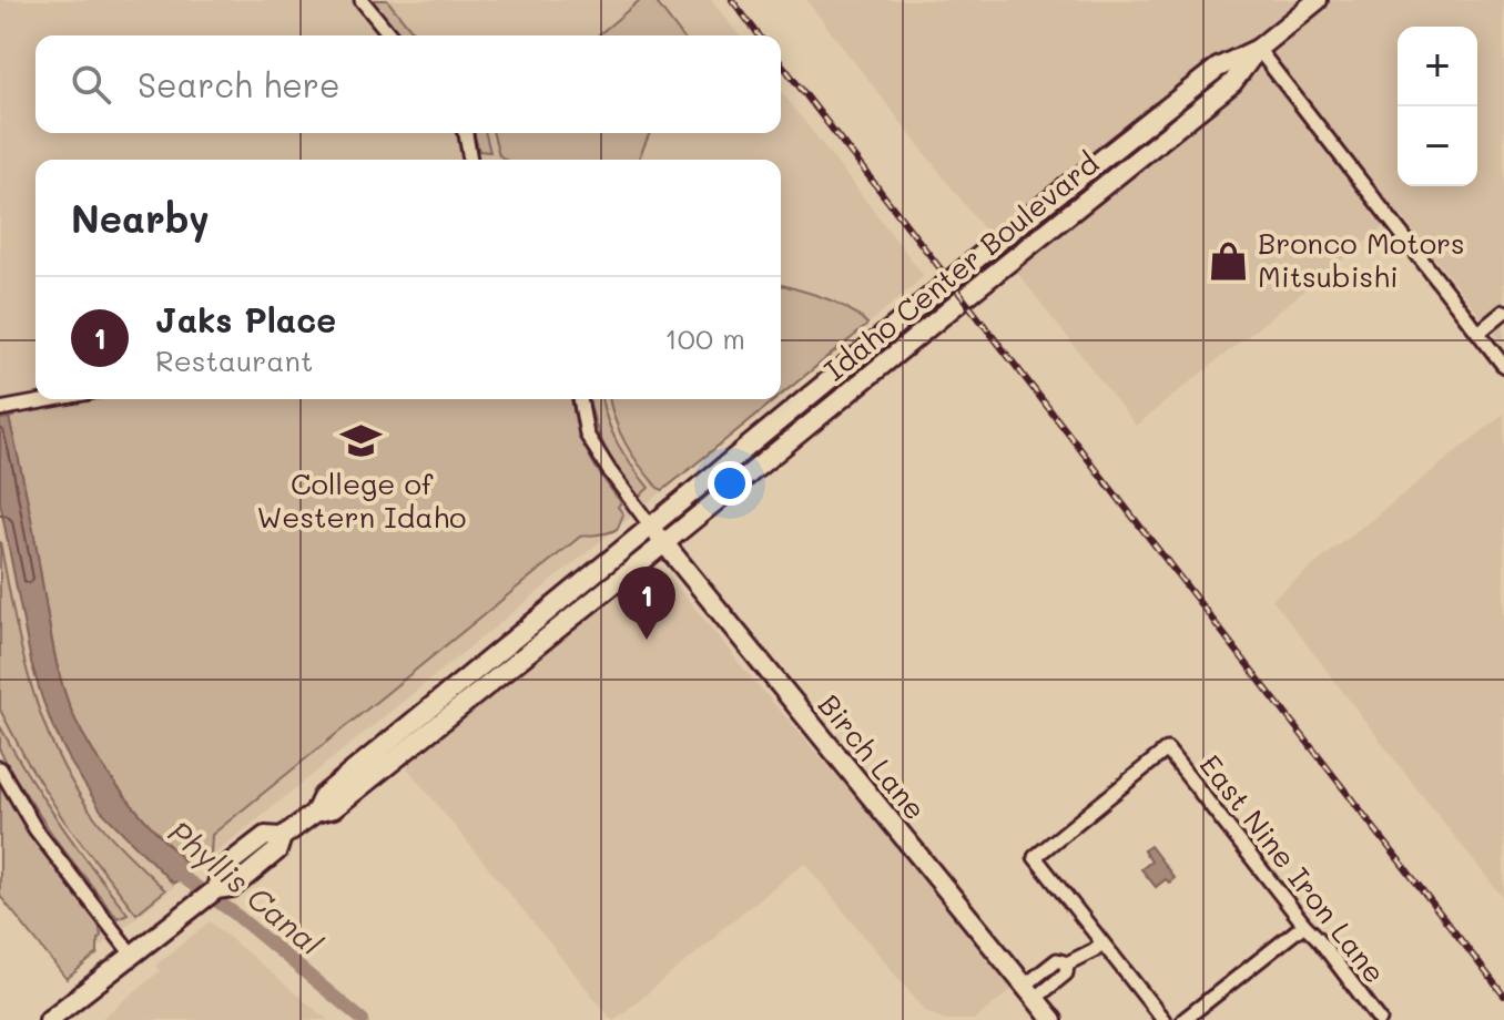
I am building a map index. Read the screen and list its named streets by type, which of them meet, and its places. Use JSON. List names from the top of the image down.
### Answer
{
  "streets": {
    "main road": ["Idaho Center Boulevard", "Birch Lane"],
    "street": ["East Nine Iron Lane"]
  },
  "crossings": [
    ["Idaho Center Boulevard", "Birch Lane"]
  ],
  "water": ["Phyllis Canal"],
  "places": {
    "shop": ["Bronco Motors Mitsubishi"],
    "school or university": ["College of Western Idaho"]
  },
  "page": {
    "map_buttons": ["+", "−"],
    "search": "Search here",
    "heading": "Nearby",
    "list": [
      {
        "mark": "1",
        "name": "Jaks Place",
        "note": "Restaurant",
        "value": "100 m"
      }
    ],
    "pins": "1"
  }
}
